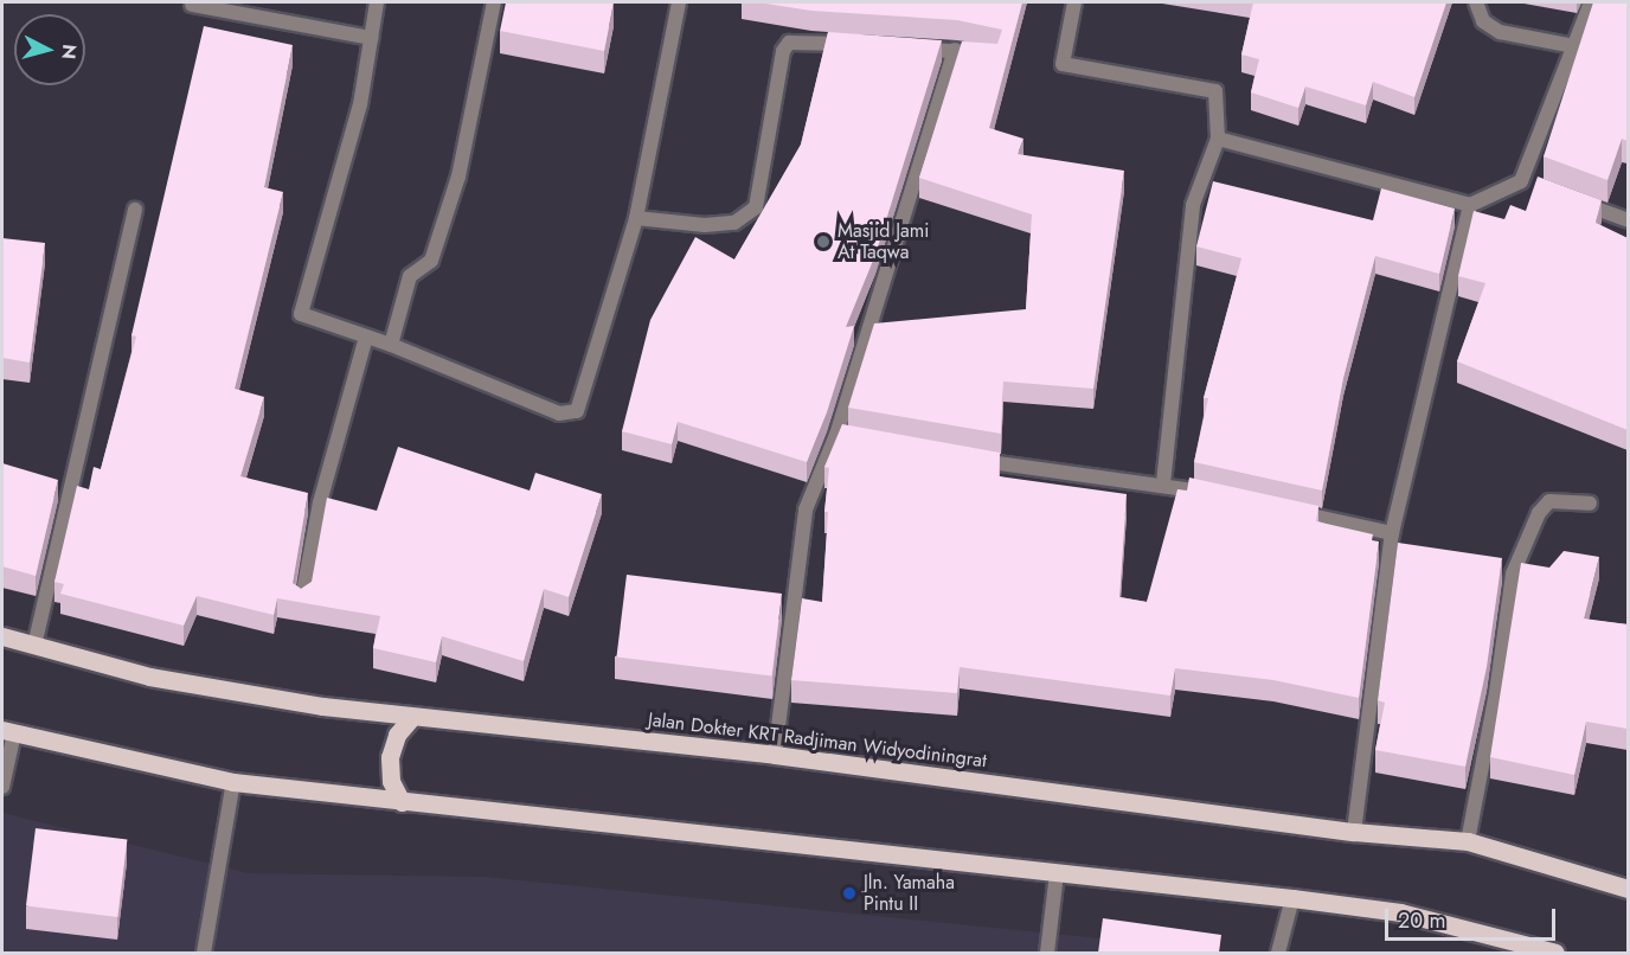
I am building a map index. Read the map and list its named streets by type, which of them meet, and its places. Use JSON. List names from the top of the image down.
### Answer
{
  "streets": {
    "main road": ["Jalan Dokter KRT Radjiman Widyodiningrat"]
  },
  "places": ["Masjid Jami At Taqwa", "Jln. Yamaha Pintu II"],
  "scale_bar": "20 m",
  "north": "right"
}
